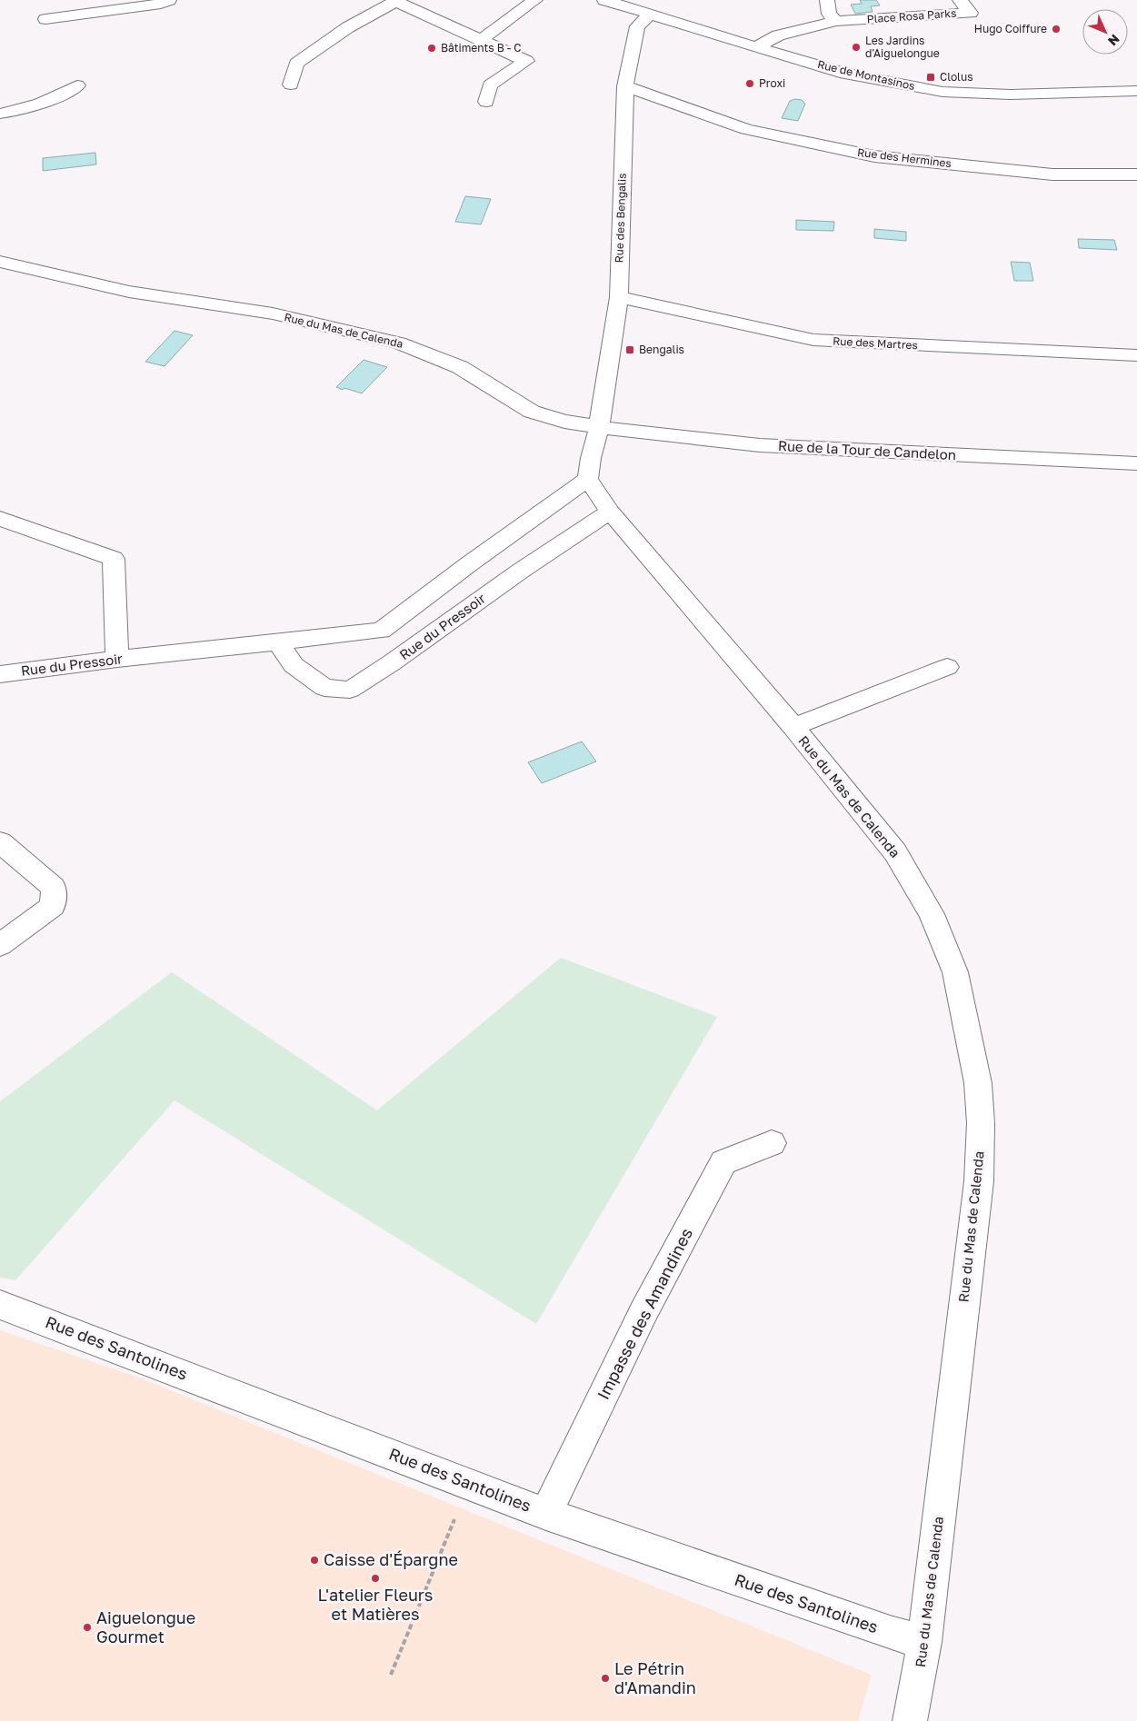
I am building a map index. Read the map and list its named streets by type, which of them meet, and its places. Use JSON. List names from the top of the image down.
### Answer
{
  "streets": {
    "street": [
      "Place Rosa Parks",
      "Rue de Montasinos",
      "Rue des Hermines",
      "Rue des Bengalis",
      "Rue du Mas de Calenda",
      "Rue des Martres",
      "Rue de la Tour de Candelon",
      "Rue du Pressoir",
      "Impasse des Amandines",
      "Rue des Santolines"
    ]
  },
  "crossings": [
    ["Place Rosa Parks", "Rue de Montasinos"],
    ["Rue de Montasinos", "Rue des Bengalis"],
    ["Rue des Hermines", "Rue des Bengalis"],
    ["Rue des Bengalis", "Rue du Mas de Calenda"],
    ["Rue des Bengalis", "Rue des Martres"],
    ["Rue des Bengalis", "Rue de la Tour de Candelon"],
    ["Rue du Mas de Calenda", "Rue de la Tour de Candelon"],
    ["Rue du Mas de Calenda", "Rue du Pressoir"],
    ["Rue du Mas de Calenda", "Rue des Santolines"],
    ["Impasse des Amandines", "Rue des Santolines"]
  ],
  "places": {
    "other": [
      "Hugo Coiffure",
      "Les Jardins d'Aiguelongue",
      "Bâtiments B - C",
      "Proxi",
      "Caisse d'Épargne",
      "L'atelier Fleurs et Matières",
      "Aiguelongue Gourmet",
      "Le Pétrin d'Amandin"
    ],
    "transit": ["Clolus", "Bengalis"]
  },
  "north": "bottom right"
}
